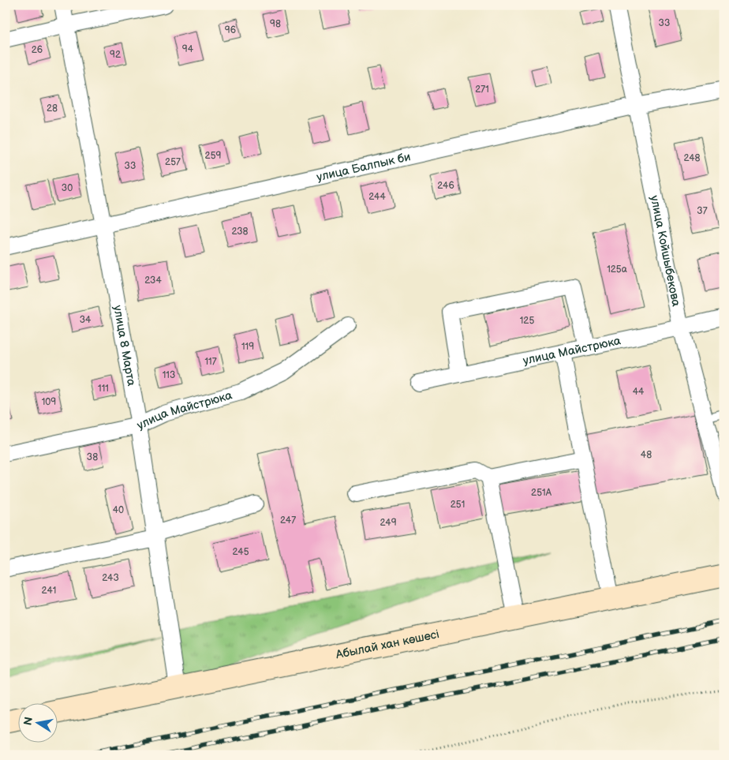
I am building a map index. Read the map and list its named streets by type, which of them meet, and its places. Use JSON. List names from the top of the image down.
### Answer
{
  "streets": {
    "main road": ["Абылай хан көшесі"],
    "street": [
      "улица Балпык би",
      "улица Койшыбекова",
      "улица 8 Марта",
      "улица Майстрюка"
    ]
  },
  "crossings": [
    ["улица Балпык би", "улица Койшыбекова"],
    ["улица Балпык би", "улица 8 Марта"],
    ["улица Койшыбекова", "улица Майстрюка"],
    ["улица 8 Марта", "улица Майстрюка"],
    ["улица 8 Марта", "Абылай хан көшесі"]
  ],
  "house_numbers": [
    "33",
    "98",
    "96",
    "94",
    "26",
    "92",
    "271",
    "28",
    "259",
    "248",
    "257",
    "33",
    "246",
    "30",
    "244",
    "37",
    "238",
    "125а",
    "234",
    "34",
    "125",
    "119",
    "117",
    "113",
    "111",
    "44",
    "109",
    "48",
    "38",
    "251А",
    "251",
    "40",
    "247",
    "249",
    "245",
    "243",
    "241"
  ],
  "north": "left"
}
